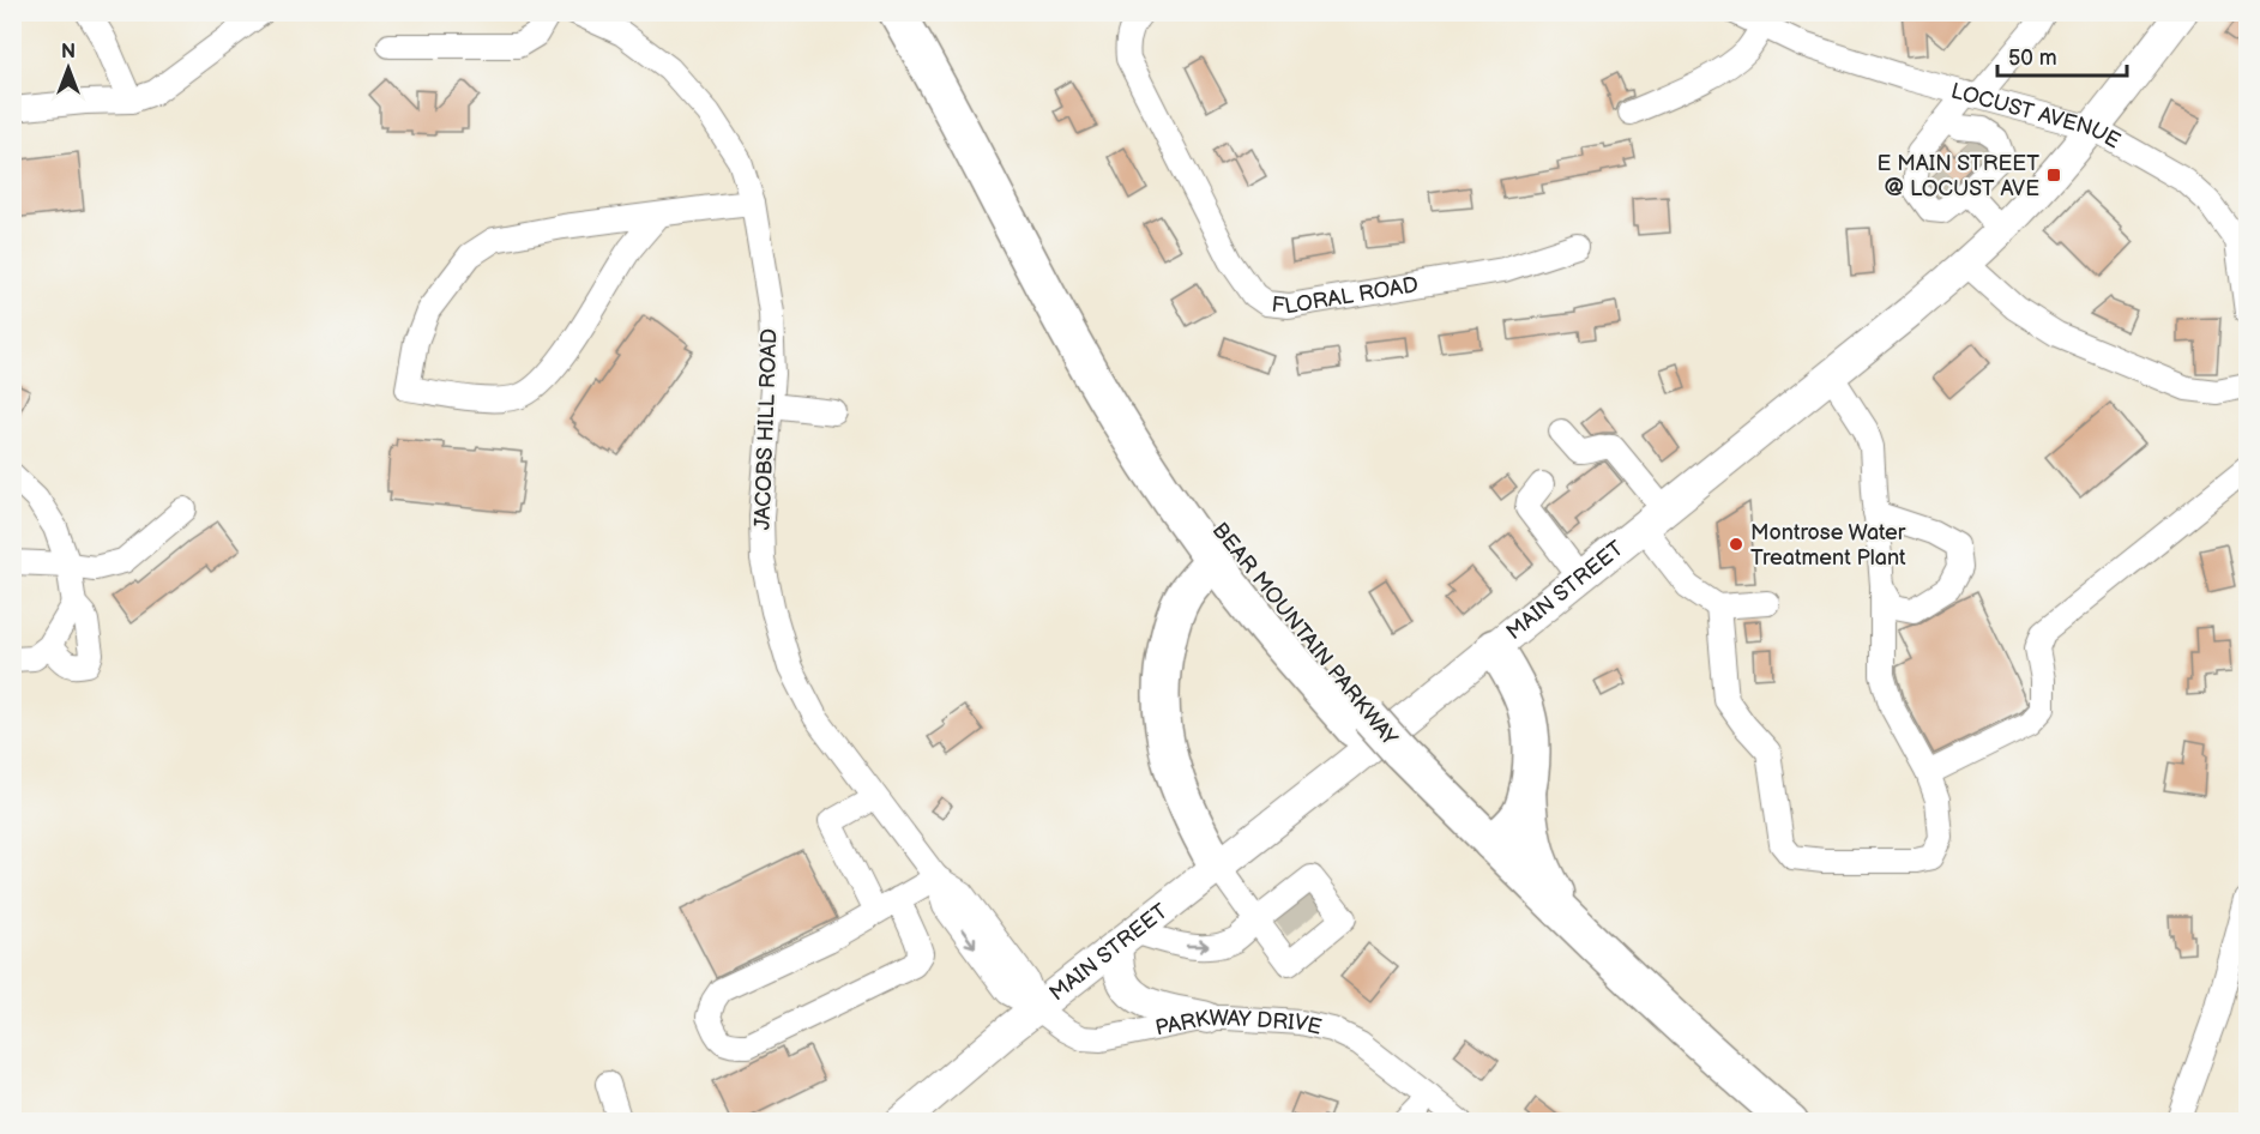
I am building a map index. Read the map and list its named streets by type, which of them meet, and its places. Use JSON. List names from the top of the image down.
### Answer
{
  "streets": {
    "highway": ["BEAR MOUNTAIN PARKWAY"],
    "main road": ["MAIN STREET"],
    "street": [
      "LOCUST AVENUE",
      "FLORAL ROAD",
      "JACOBS HILL ROAD",
      "PARKWAY DRIVE"
    ]
  },
  "crossings": [
    ["LOCUST AVENUE", "MAIN STREET"],
    ["JACOBS HILL ROAD", "MAIN STREET"],
    ["JACOBS HILL ROAD", "PARKWAY DRIVE"],
    ["MAIN STREET", "PARKWAY DRIVE"]
  ],
  "places": {
    "transit": ["E MAIN STREET @ LOCUST AVE"],
    "other": ["Montrose Water Treatment Plant"]
  },
  "scale_bar": "50 m",
  "north": "top"
}
